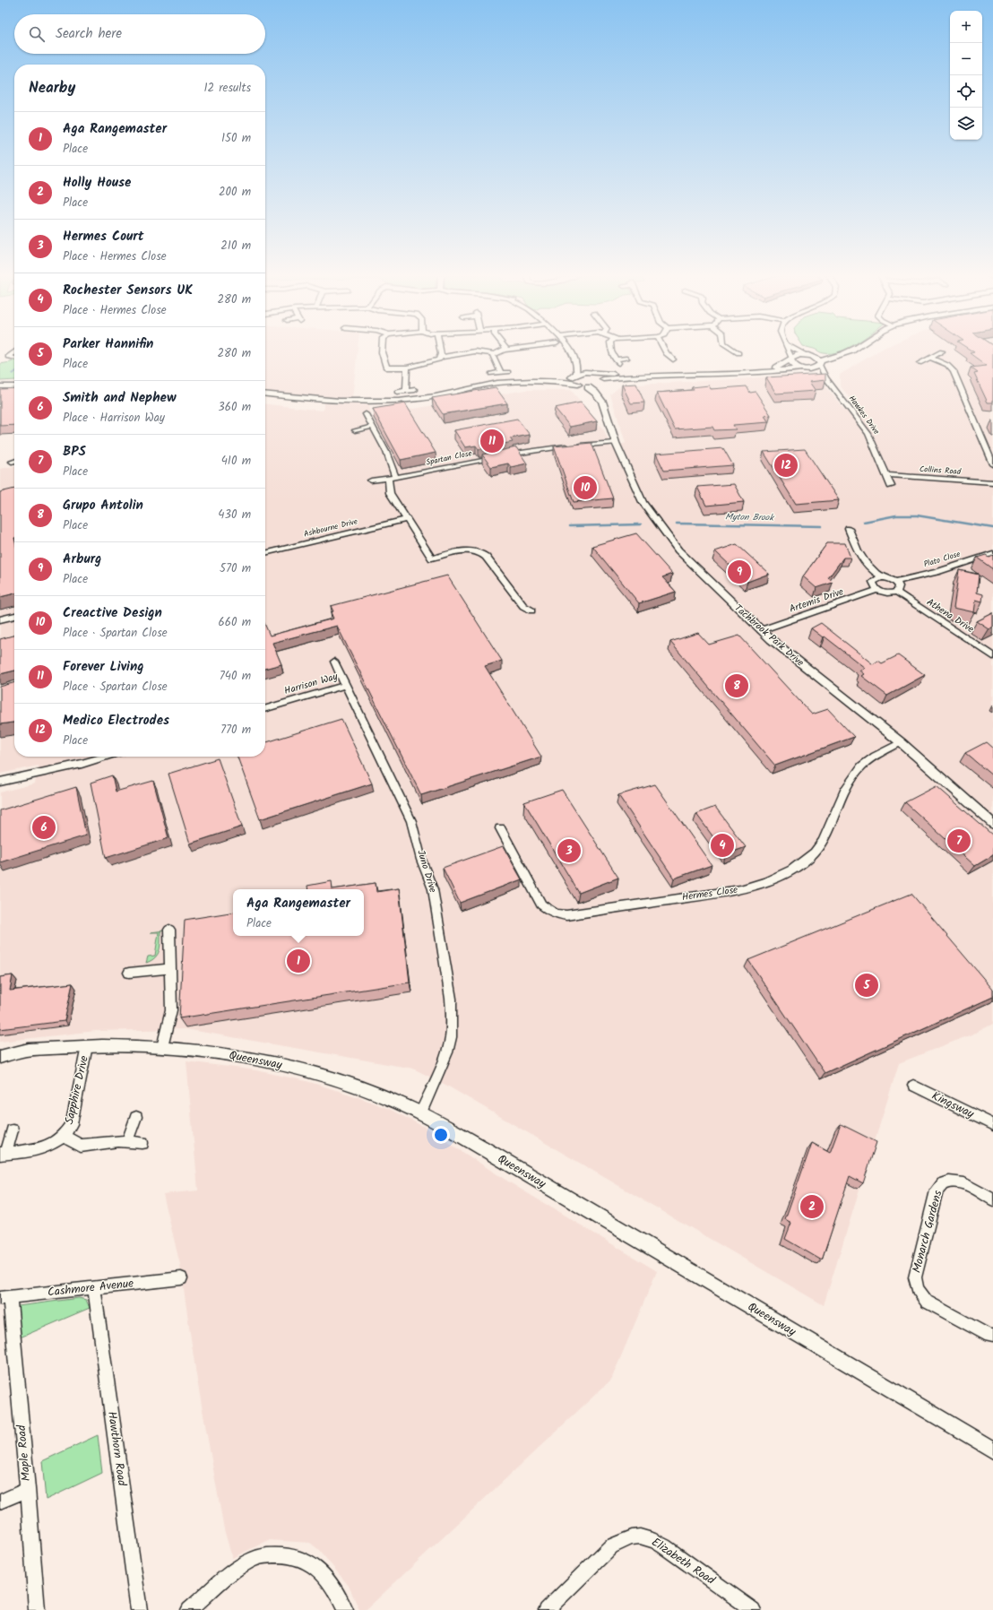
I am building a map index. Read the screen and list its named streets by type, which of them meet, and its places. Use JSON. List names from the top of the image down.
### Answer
{
  "streets": {
    "street": [
      "Hawkes Drive",
      "Spartan Close",
      "Collins Road",
      "Ashbourne Drive",
      "Plato Close",
      "Artemis Drive",
      "Athena Drive",
      "Tachbrook Park Drive",
      "Harrison Way",
      "Juno Drive",
      "Hermes Close",
      "Queensway",
      "Sapphire Drive",
      "Kingsway",
      "Monarch Gardens",
      "Cashmore Avenue",
      "Hawthorn Road",
      "Maple Road",
      "Elizabeth Road"
    ]
  },
  "crossings": [
    ["Hawkes Drive", "Collins Road"],
    ["Spartan Close", "Tachbrook Park Drive"],
    ["Artemis Drive", "Tachbrook Park Drive"],
    ["Tachbrook Park Drive", "Hermes Close"],
    ["Harrison Way", "Juno Drive"],
    ["Juno Drive", "Queensway"],
    ["Queensway", "Sapphire Drive"],
    ["Cashmore Avenue", "Hawthorn Road"],
    ["Cashmore Avenue", "Maple Road"]
  ],
  "water": ["Myton Brook"],
  "page": {
    "map_buttons": ["+", "−"],
    "search": "Search here",
    "heading": ["Nearby", "12 results"],
    "list": [
      {
        "mark": "1",
        "name": "Aga Rangemaster",
        "note": "Place",
        "value": "150 m"
      },
      {
        "mark": "2",
        "name": "Holly House",
        "note": "Place",
        "value": "200 m"
      },
      {
        "mark": "3",
        "name": "Hermes Court",
        "note": "Place · Hermes Close",
        "value": "210 m"
      },
      {
        "mark": "4",
        "name": "Rochester Sensors UK",
        "note": "Place · Hermes Close",
        "value": "280 m"
      },
      {
        "mark": "5",
        "name": "Parker Hannifin",
        "note": "Place",
        "value": "280 m"
      },
      {
        "mark": "6",
        "name": "Smith and Nephew",
        "note": "Place · Harrison Way",
        "value": "360 m"
      },
      {
        "mark": "7",
        "name": "BPS",
        "note": "Place",
        "value": "410 m"
      },
      {
        "mark": "8",
        "name": "Grupo Antolin",
        "note": "Place",
        "value": "430 m"
      },
      {
        "mark": "9",
        "name": "Arburg",
        "note": "Place",
        "value": "570 m"
      },
      {
        "mark": "10",
        "name": "Creactive Design",
        "note": "Place · Spartan Close",
        "value": "660 m"
      },
      {
        "mark": "11",
        "name": "Forever Living",
        "note": "Place · Spartan Close",
        "value": "740 m"
      },
      {
        "mark": "12",
        "name": "Medico Electrodes",
        "note": "Place",
        "value": "770 m"
      }
    ],
    "pins": [
      "11",
      "12",
      "10",
      "9",
      "8",
      "6",
      "7",
      "4",
      "3",
      "1",
      "5",
      "2"
    ],
    "popup": ["Aga Rangemaster", "Place"]
  }
}
